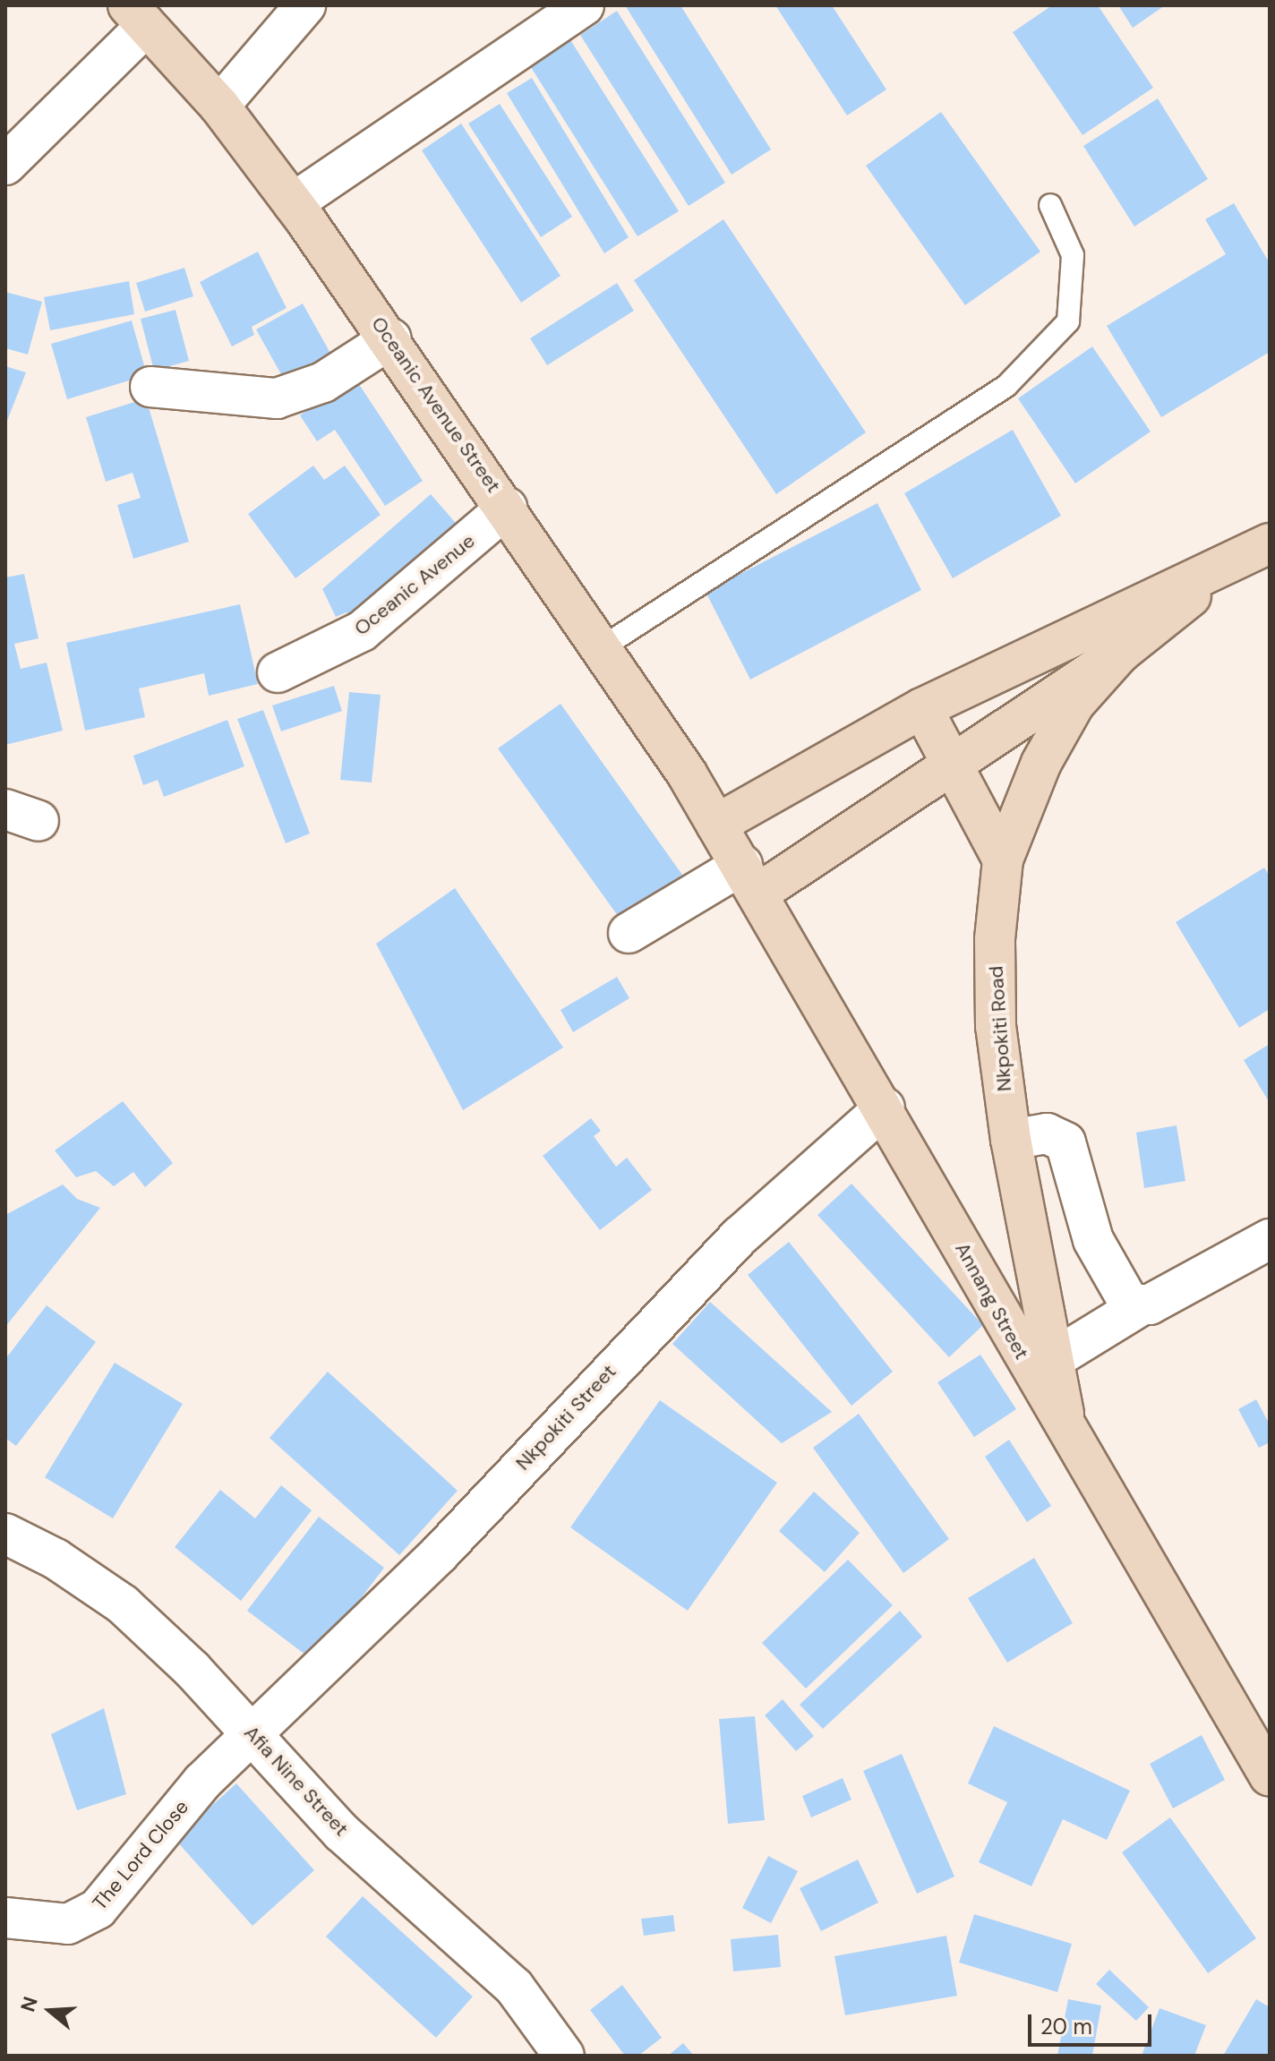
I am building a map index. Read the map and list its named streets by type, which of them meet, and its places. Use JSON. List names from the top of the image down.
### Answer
{
  "streets": {
    "main road": ["Oceanic Avenue Street", "Nkpokiti Road", "Annang Street"],
    "street": [
      "Oceanic Avenue",
      "Nkpokiti Street",
      "Afia Nine Street",
      "The Lord Close"
    ]
  },
  "crossings": [
    ["Oceanic Avenue Street", "Oceanic Avenue"],
    ["Oceanic Avenue Street", "Annang Street"],
    ["Nkpokiti Road", "Annang Street"],
    ["Annang Street", "Nkpokiti Street"],
    ["Nkpokiti Street", "Afia Nine Street"],
    ["Nkpokiti Street", "The Lord Close"],
    ["Afia Nine Street", "The Lord Close"]
  ],
  "scale_bar": "20 m",
  "north": "left"
}
